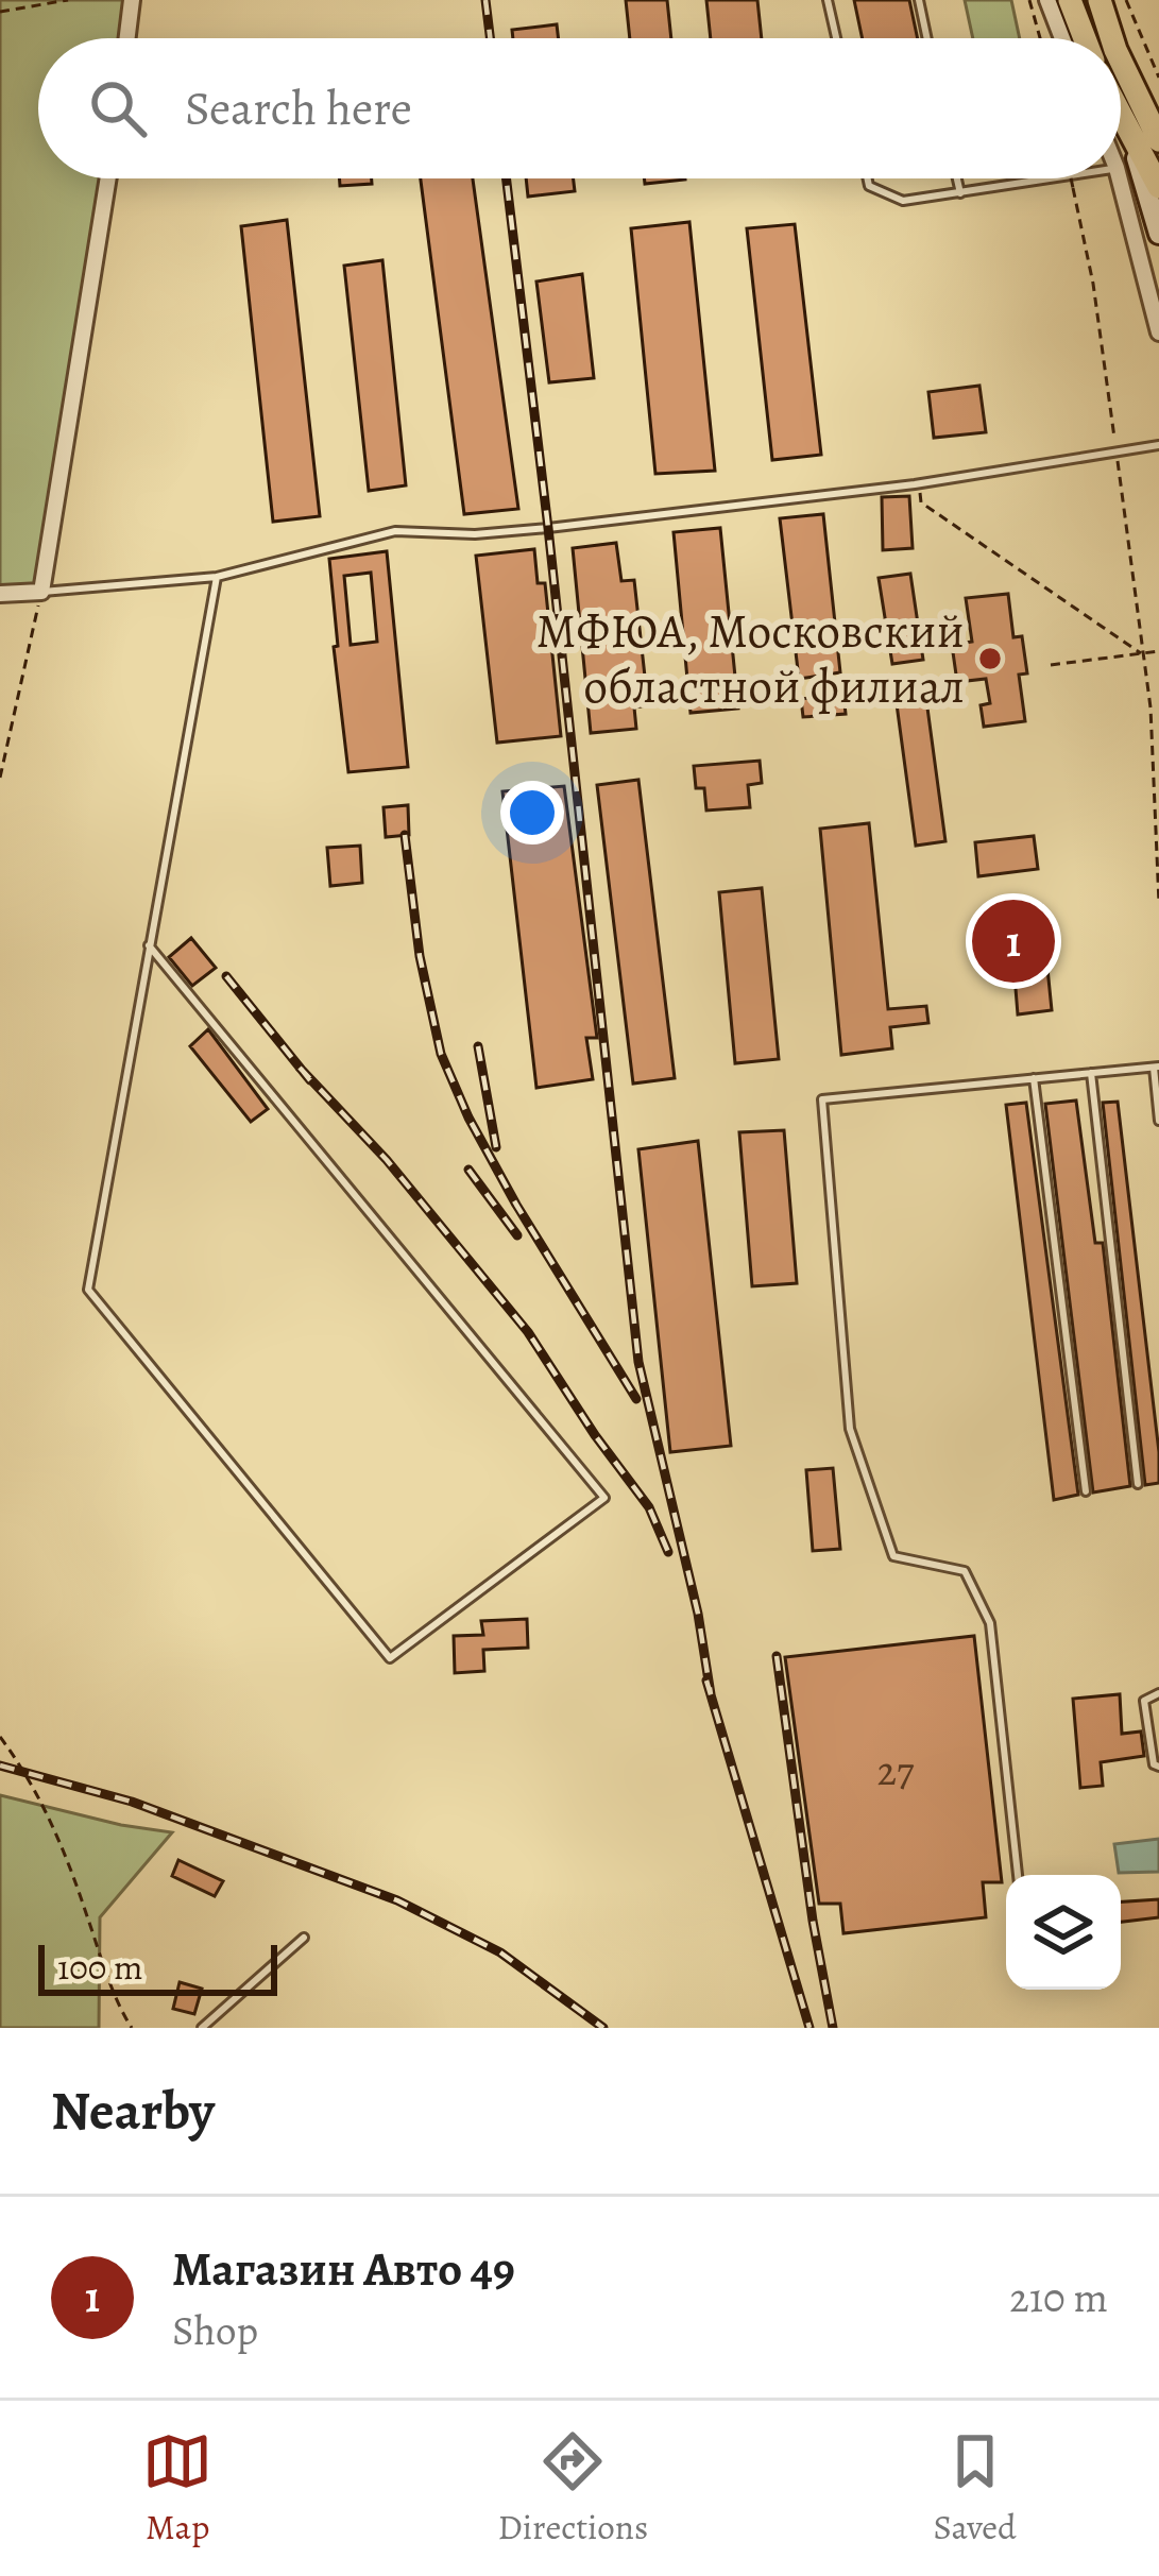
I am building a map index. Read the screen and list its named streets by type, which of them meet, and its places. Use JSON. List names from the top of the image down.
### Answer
{
  "places": ["МФЮА, Московский областной филиал"],
  "house_numbers": ["27"],
  "scale_bar": "100 m",
  "page": {
    "search": "Search here",
    "pins": "1",
    "scale": "100 m",
    "heading": "Nearby",
    "list": [
      {
        "mark": "1",
        "name": "Магазин Авто 49",
        "note": "Shop",
        "value": "210 m"
      }
    ],
    "nav": ["Map", "Directions", "Saved"]
  }
}
